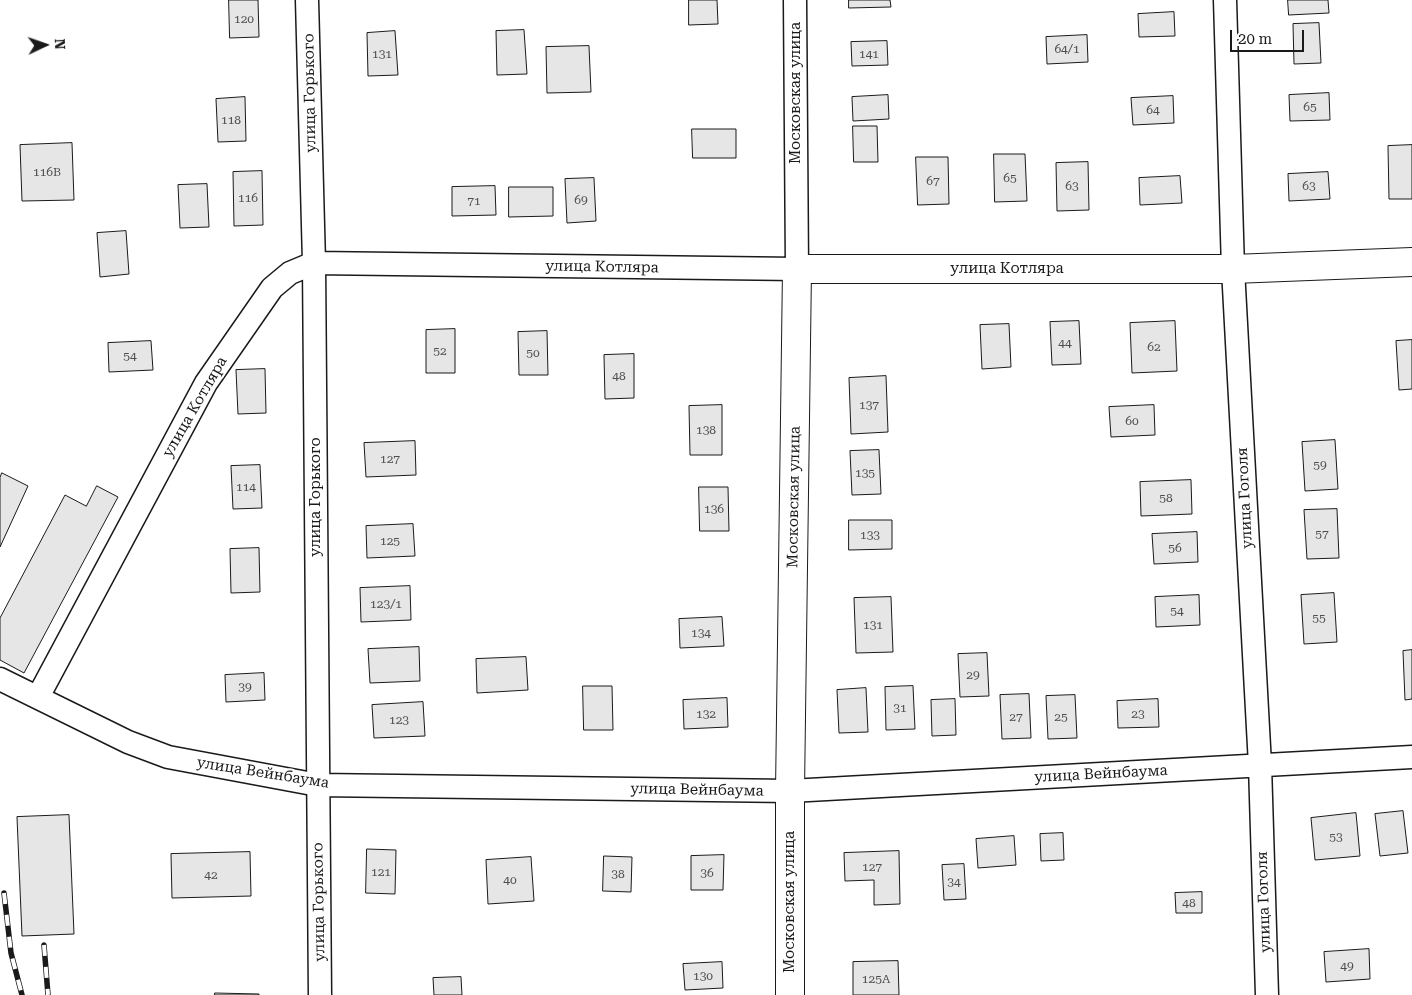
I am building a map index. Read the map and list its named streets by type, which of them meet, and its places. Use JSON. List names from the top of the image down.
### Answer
{
  "streets": {
    "street": [
      "улица Горького",
      "Московская улица",
      "улица Котляра",
      "улица Гоголя",
      "улица Вейнбаума"
    ]
  },
  "crossings": [
    ["улица Горького", "улица Котляра"],
    ["улица Горького", "улица Вейнбаума"],
    ["Московская улица", "улица Котляра"],
    ["Московская улица", "улица Вейнбаума"],
    ["улица Котляра", "улица Гоголя"],
    ["улица Котляра", "улица Вейнбаума"],
    ["улица Гоголя", "улица Вейнбаума"]
  ],
  "house_numbers": [
    "120",
    "64/1",
    "131",
    "141",
    "65",
    "64",
    "118",
    "116В",
    "65",
    "67",
    "63",
    "63",
    "116",
    "69",
    "71",
    "44",
    "62",
    "52",
    "50",
    "54",
    "48",
    "137",
    "60",
    "138",
    "127",
    "59",
    "135",
    "114",
    "58",
    "136",
    "57",
    "133",
    "125",
    "56",
    "123/1",
    "54",
    "55",
    "131",
    "134",
    "29",
    "39",
    "31",
    "132",
    "23",
    "27",
    "25",
    "123",
    "53",
    "127",
    "121",
    "36",
    "38",
    "42",
    "40",
    "34",
    "48",
    "49",
    "130",
    "125А"
  ],
  "scale_bar": "20 m",
  "north": "right"
}
